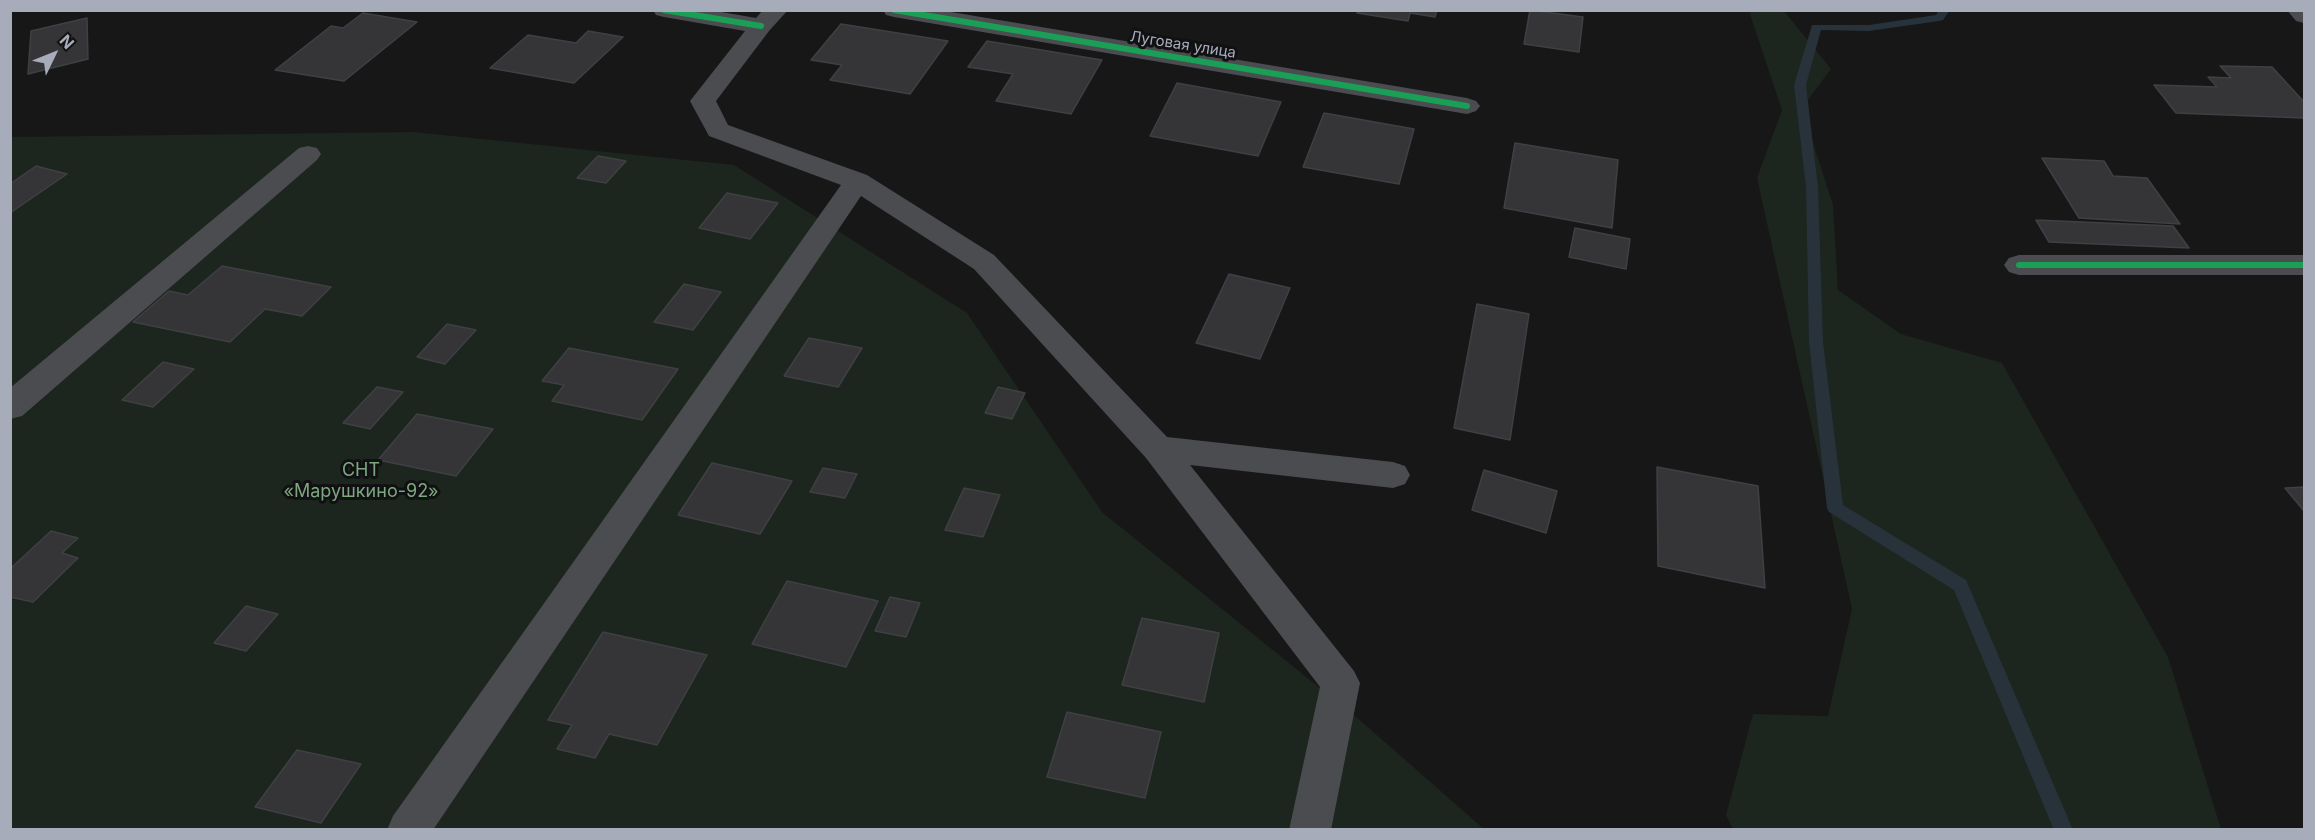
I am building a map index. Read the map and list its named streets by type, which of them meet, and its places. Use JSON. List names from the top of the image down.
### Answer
{
  "streets": {
    "street": ["Луговая улица"]
  },
  "parks": ["СНТ «Марушкино-92»"],
  "north": "top right"
}
